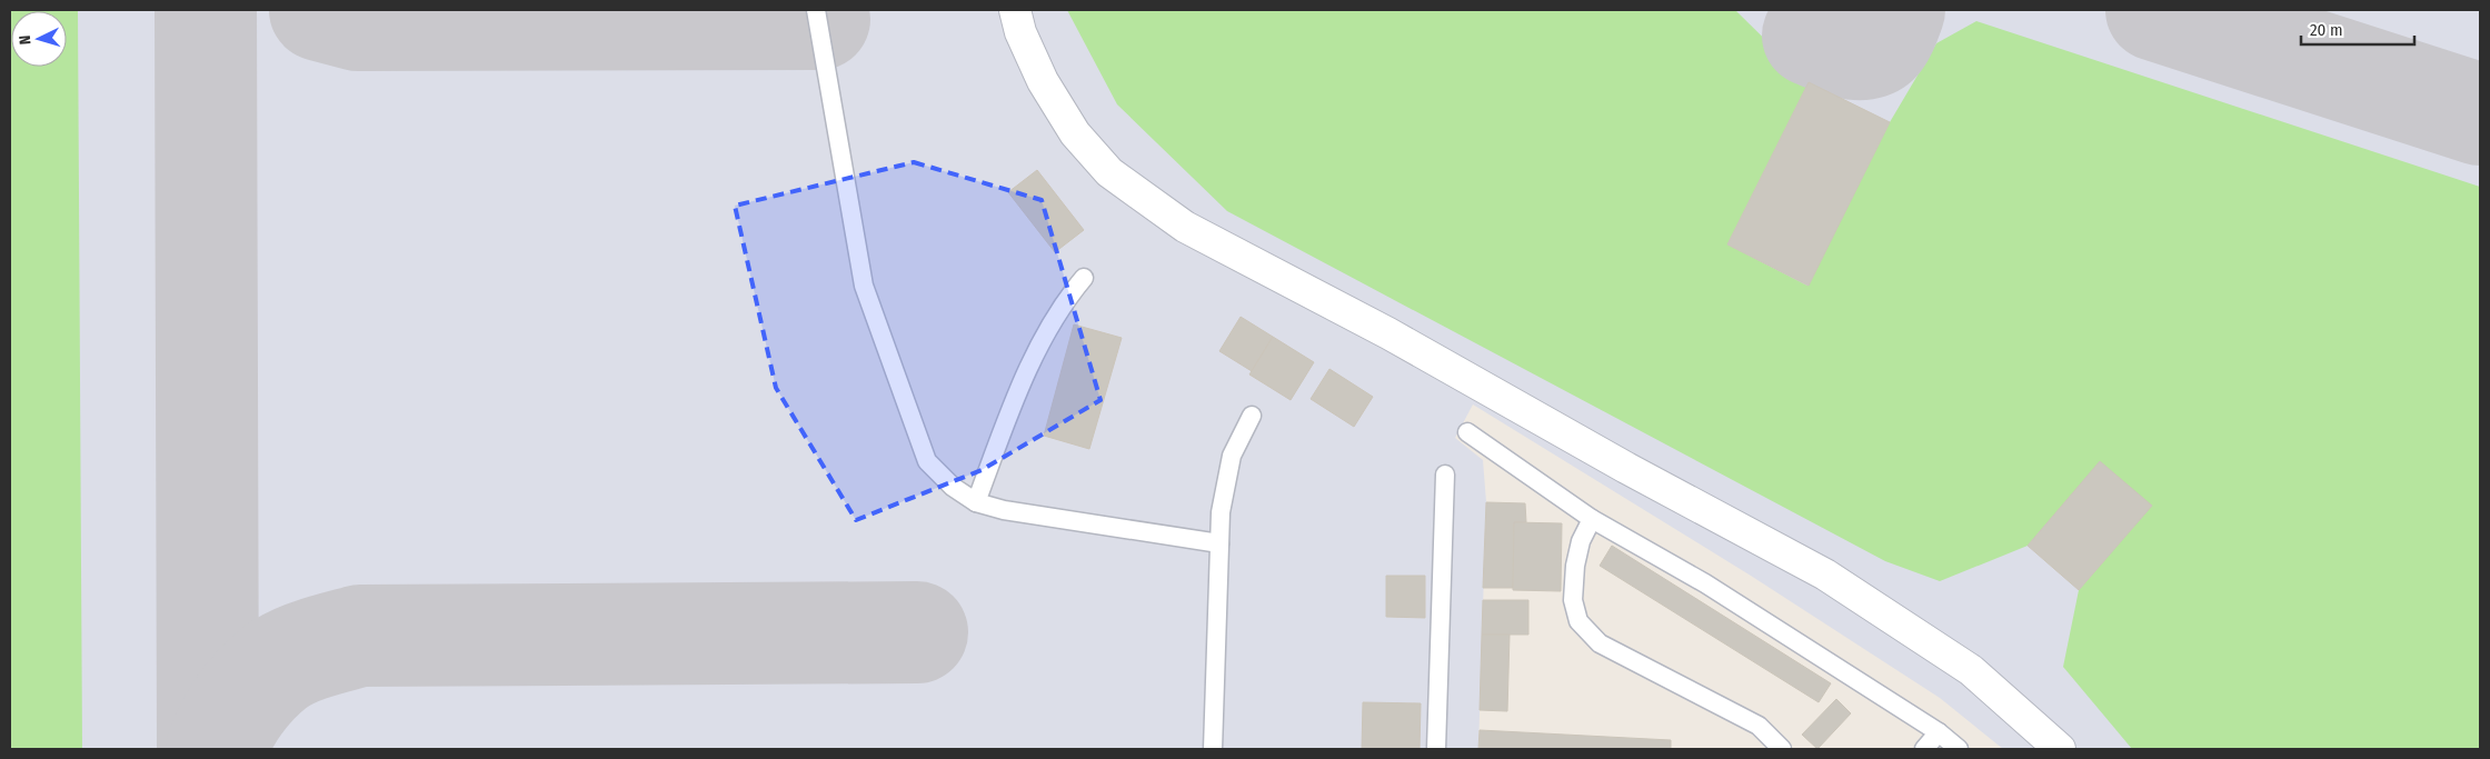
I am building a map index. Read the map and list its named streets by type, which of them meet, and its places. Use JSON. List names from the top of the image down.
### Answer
{
  "scale_bar": "20 m",
  "north": "left"
}
